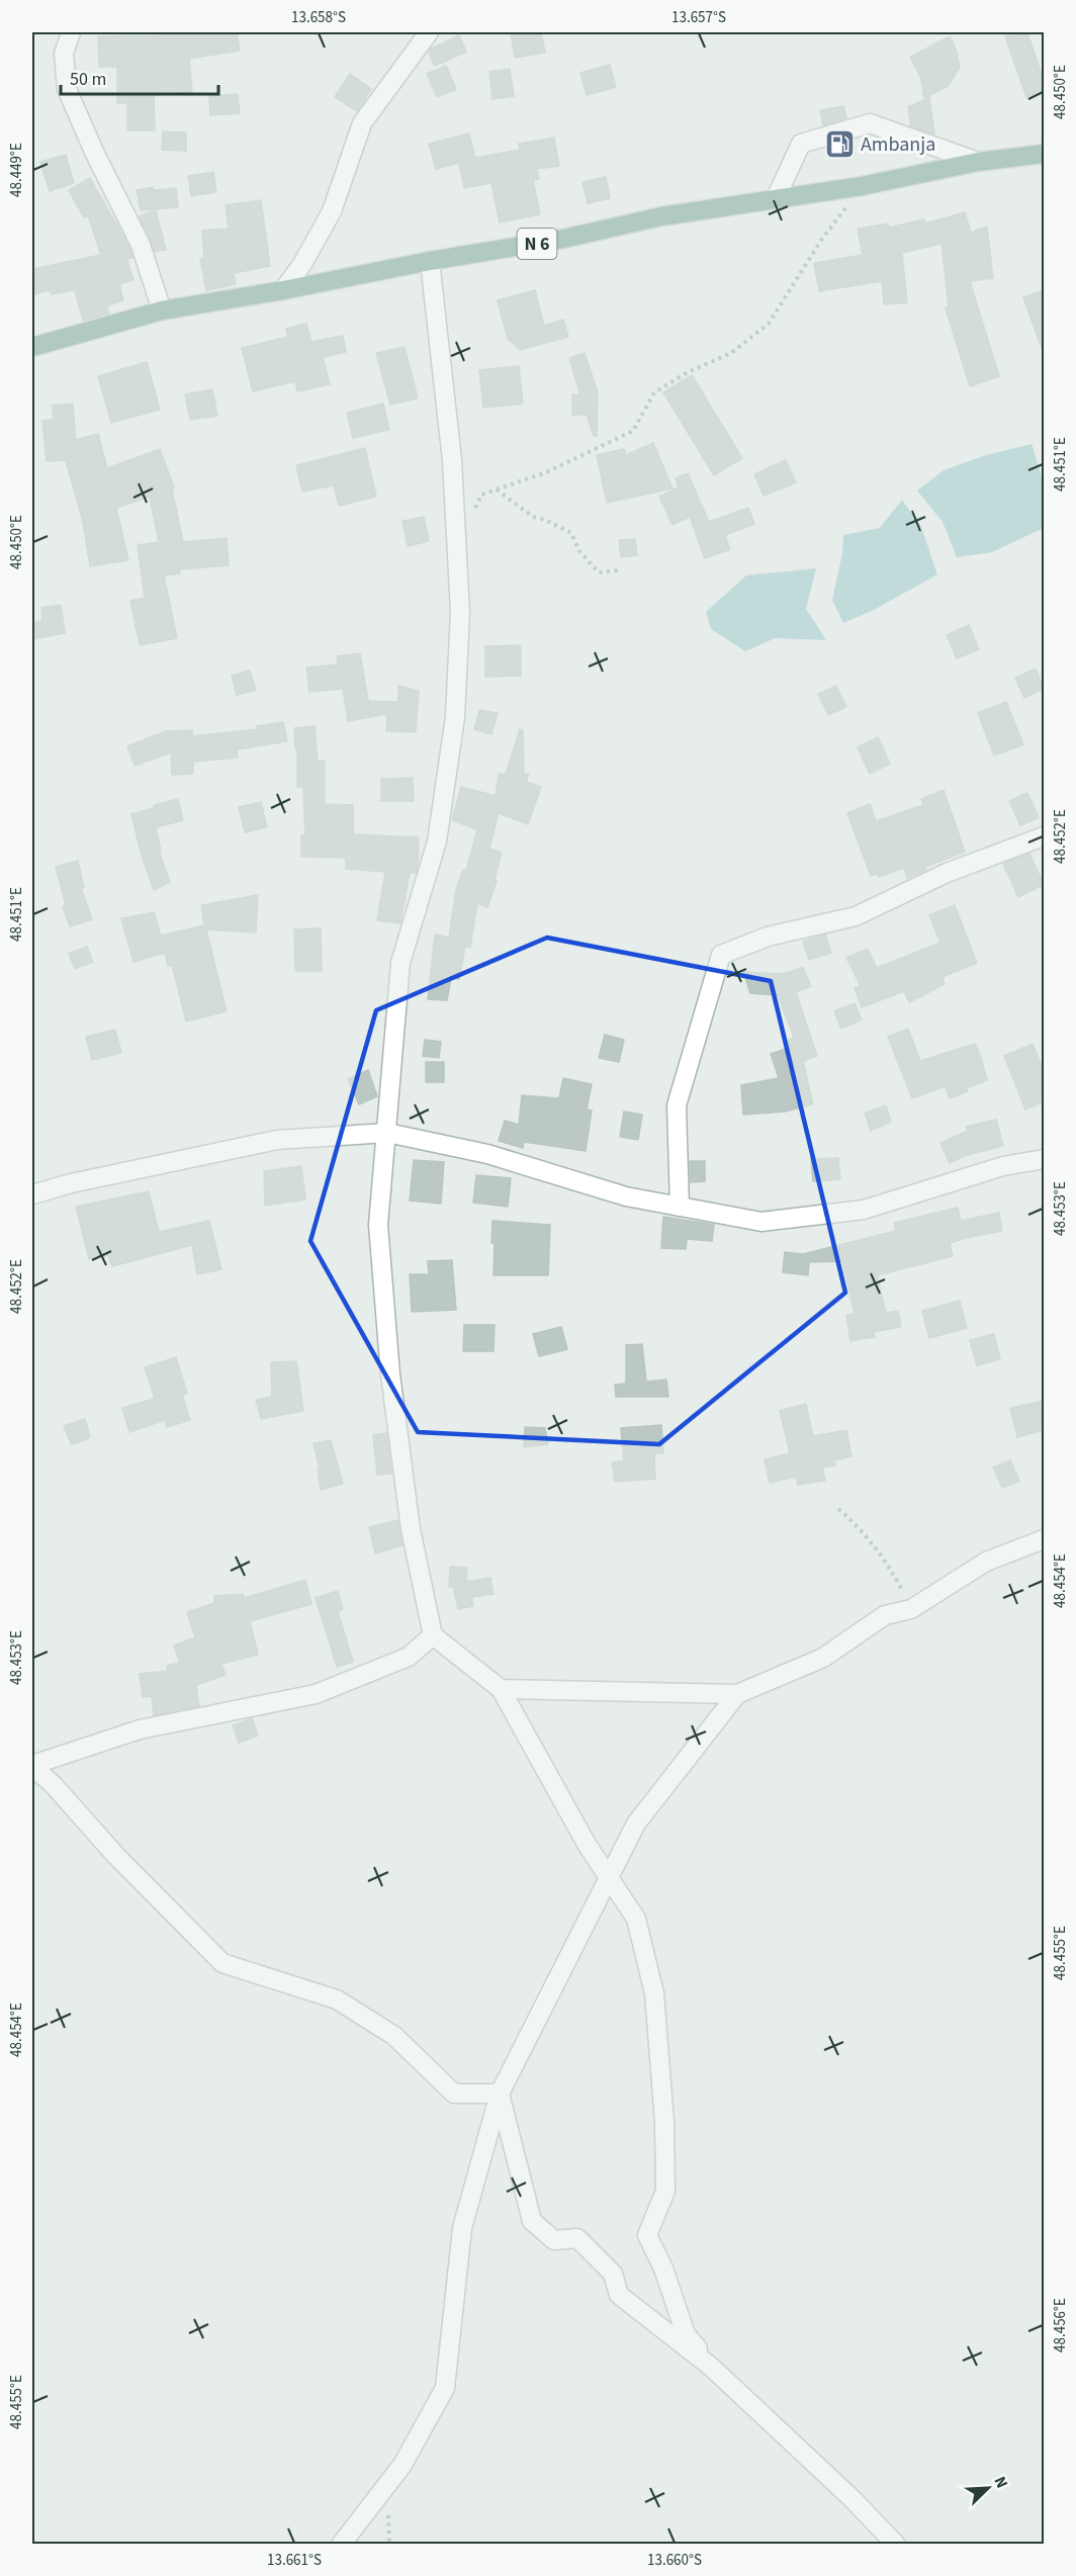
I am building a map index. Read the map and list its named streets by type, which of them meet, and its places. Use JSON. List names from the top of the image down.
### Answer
{
  "streets": {
    "main road": ["N 6"]
  },
  "places": {
    "fuel station": ["Ambanja"]
  },
  "scale_bar": "50 m",
  "north": "top right",
  "coordinates": [
    "13.658°S",
    "13.657°S",
    "48.450°E",
    "48.449°E",
    "48.451°E",
    "48.452°E",
    "48.453°E",
    "48.454°E",
    "48.455°E",
    "48.456°E",
    "13.661°S",
    "13.660°S"
  ]
}
